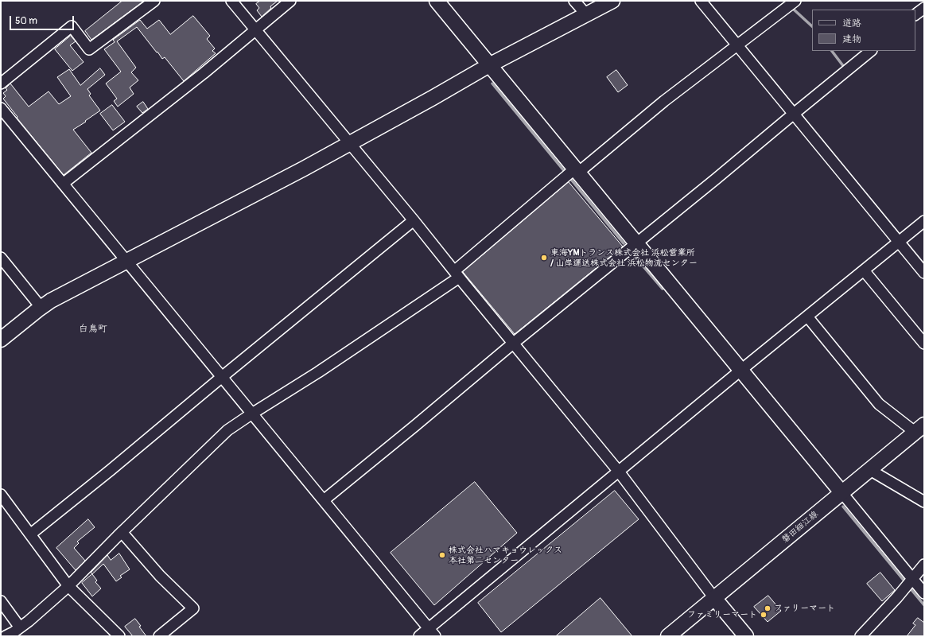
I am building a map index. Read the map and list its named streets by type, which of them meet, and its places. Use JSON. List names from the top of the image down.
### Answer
{
  "streets": {
    "street": ["磐田細江線"]
  },
  "districts": ["白鳥町"],
  "places": [
    "東海YMトランス株式会社 浜松営業所 / 山岸運送株式会社 浜松物流センター",
    "株式会社ハマキョウレックス 本社第二センター",
    "ファリーマート",
    "ファミリーマート"
  ],
  "legend": ["道路", "建物"],
  "scale_bar": "50 m"
}
